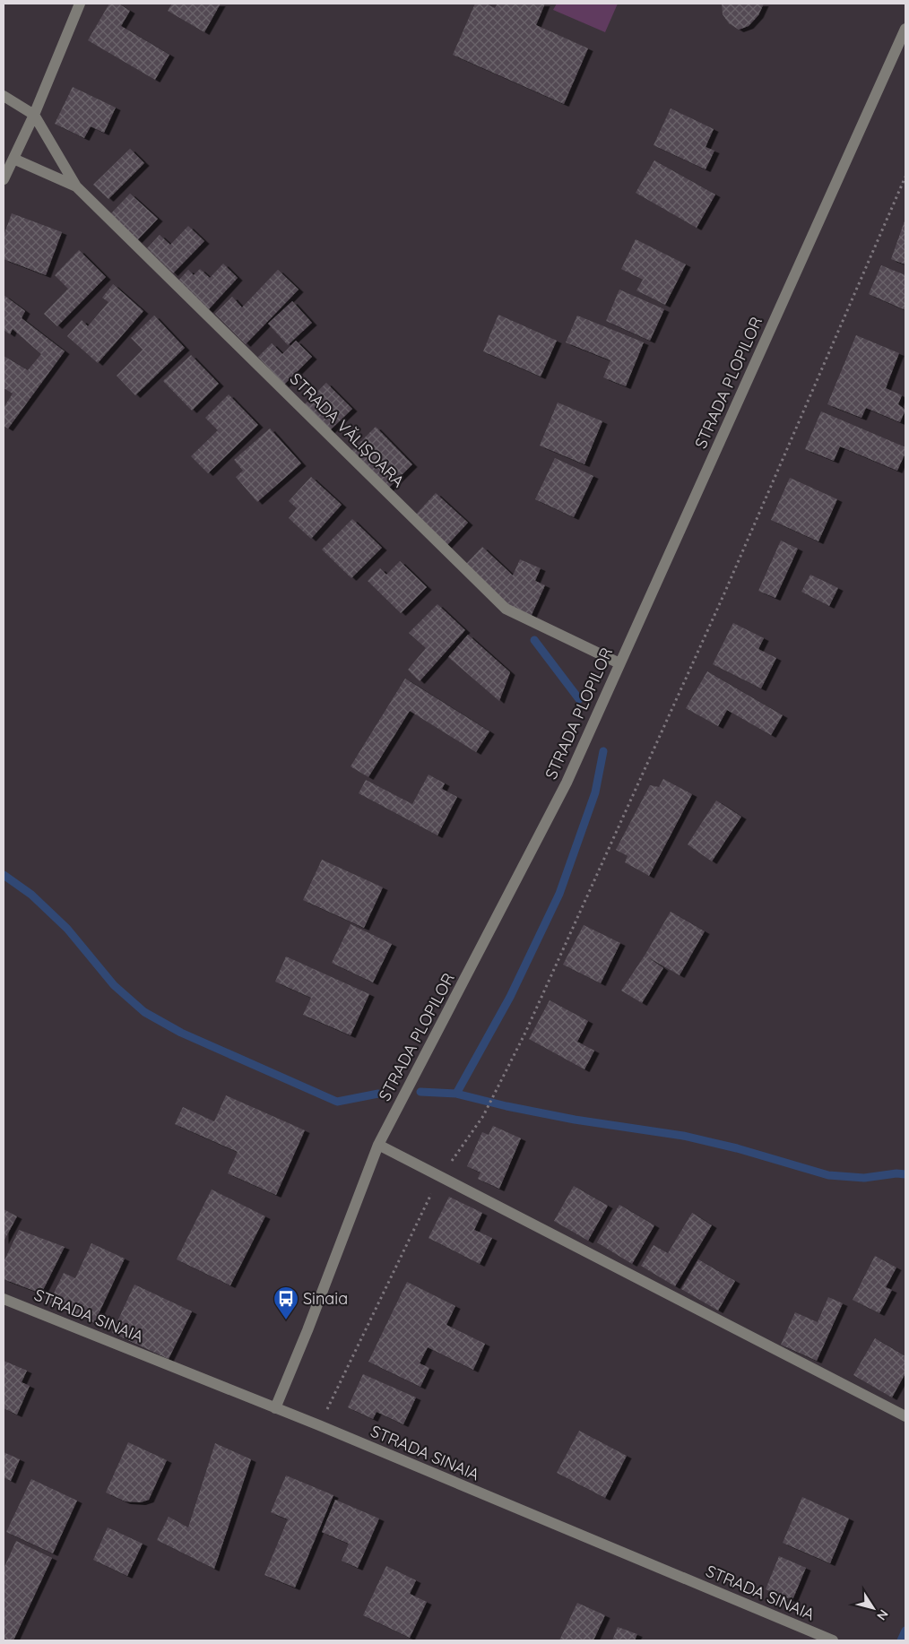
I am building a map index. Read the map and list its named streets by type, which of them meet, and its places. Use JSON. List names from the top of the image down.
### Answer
{
  "streets": {
    "street": ["STRADA PLOPILOR", "STRADA VĂLIȘOARA", "STRADA SINAIA"]
  },
  "crossings": [
    ["STRADA PLOPILOR", "STRADA VĂLIȘOARA"],
    ["STRADA PLOPILOR", "STRADA SINAIA"]
  ],
  "places": {
    "bus stop": ["Sinaia"]
  },
  "north": "bottom right"
}
